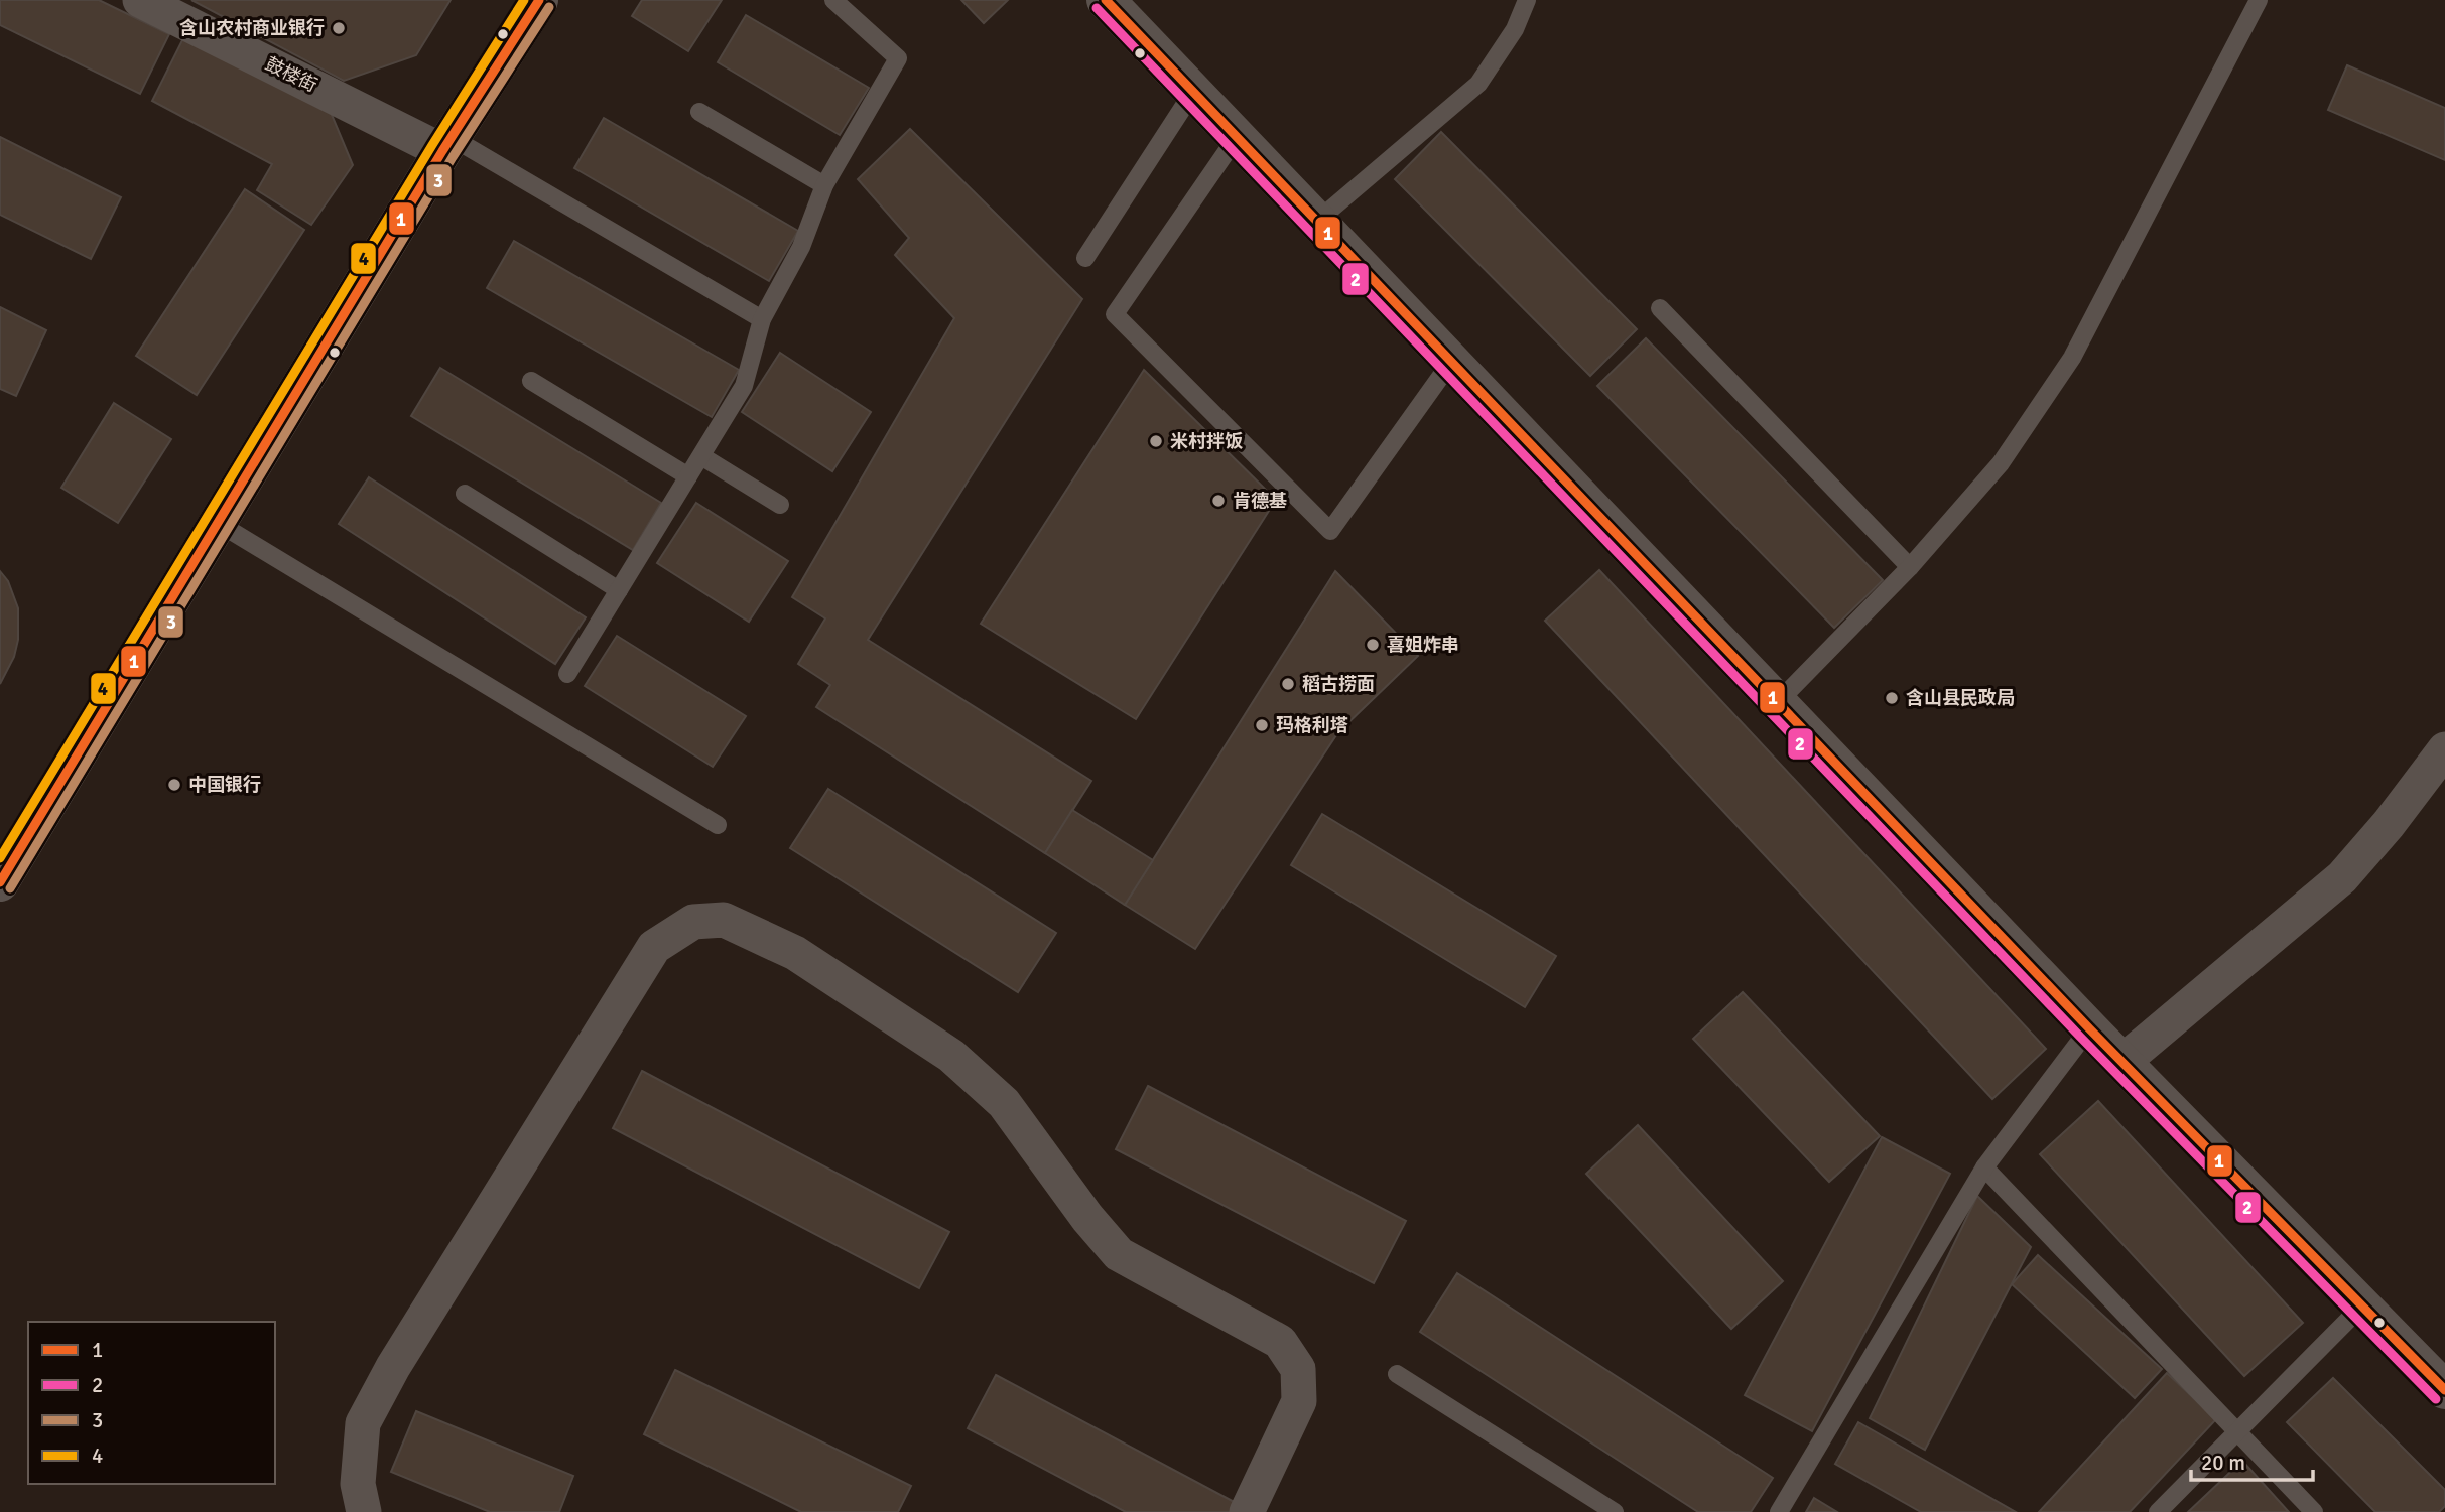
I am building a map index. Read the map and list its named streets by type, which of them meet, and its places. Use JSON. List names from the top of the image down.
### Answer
{
  "streets": {
    "street": ["鼓楼街"]
  },
  "places": [
    "含山农村商业银行",
    "米村拌饭",
    "肯德基",
    "喜姐炸串",
    "稻古捞面",
    "含山县民政局",
    "玛格利塔",
    "中国银行"
  ],
  "lines": [
    "transit line 1",
    "transit line 4",
    "transit line 3",
    "transit line 2"
  ],
  "legend": [
    "1",
    "2",
    "3",
    "4"
  ],
  "scale_bar": "20 m"
}
